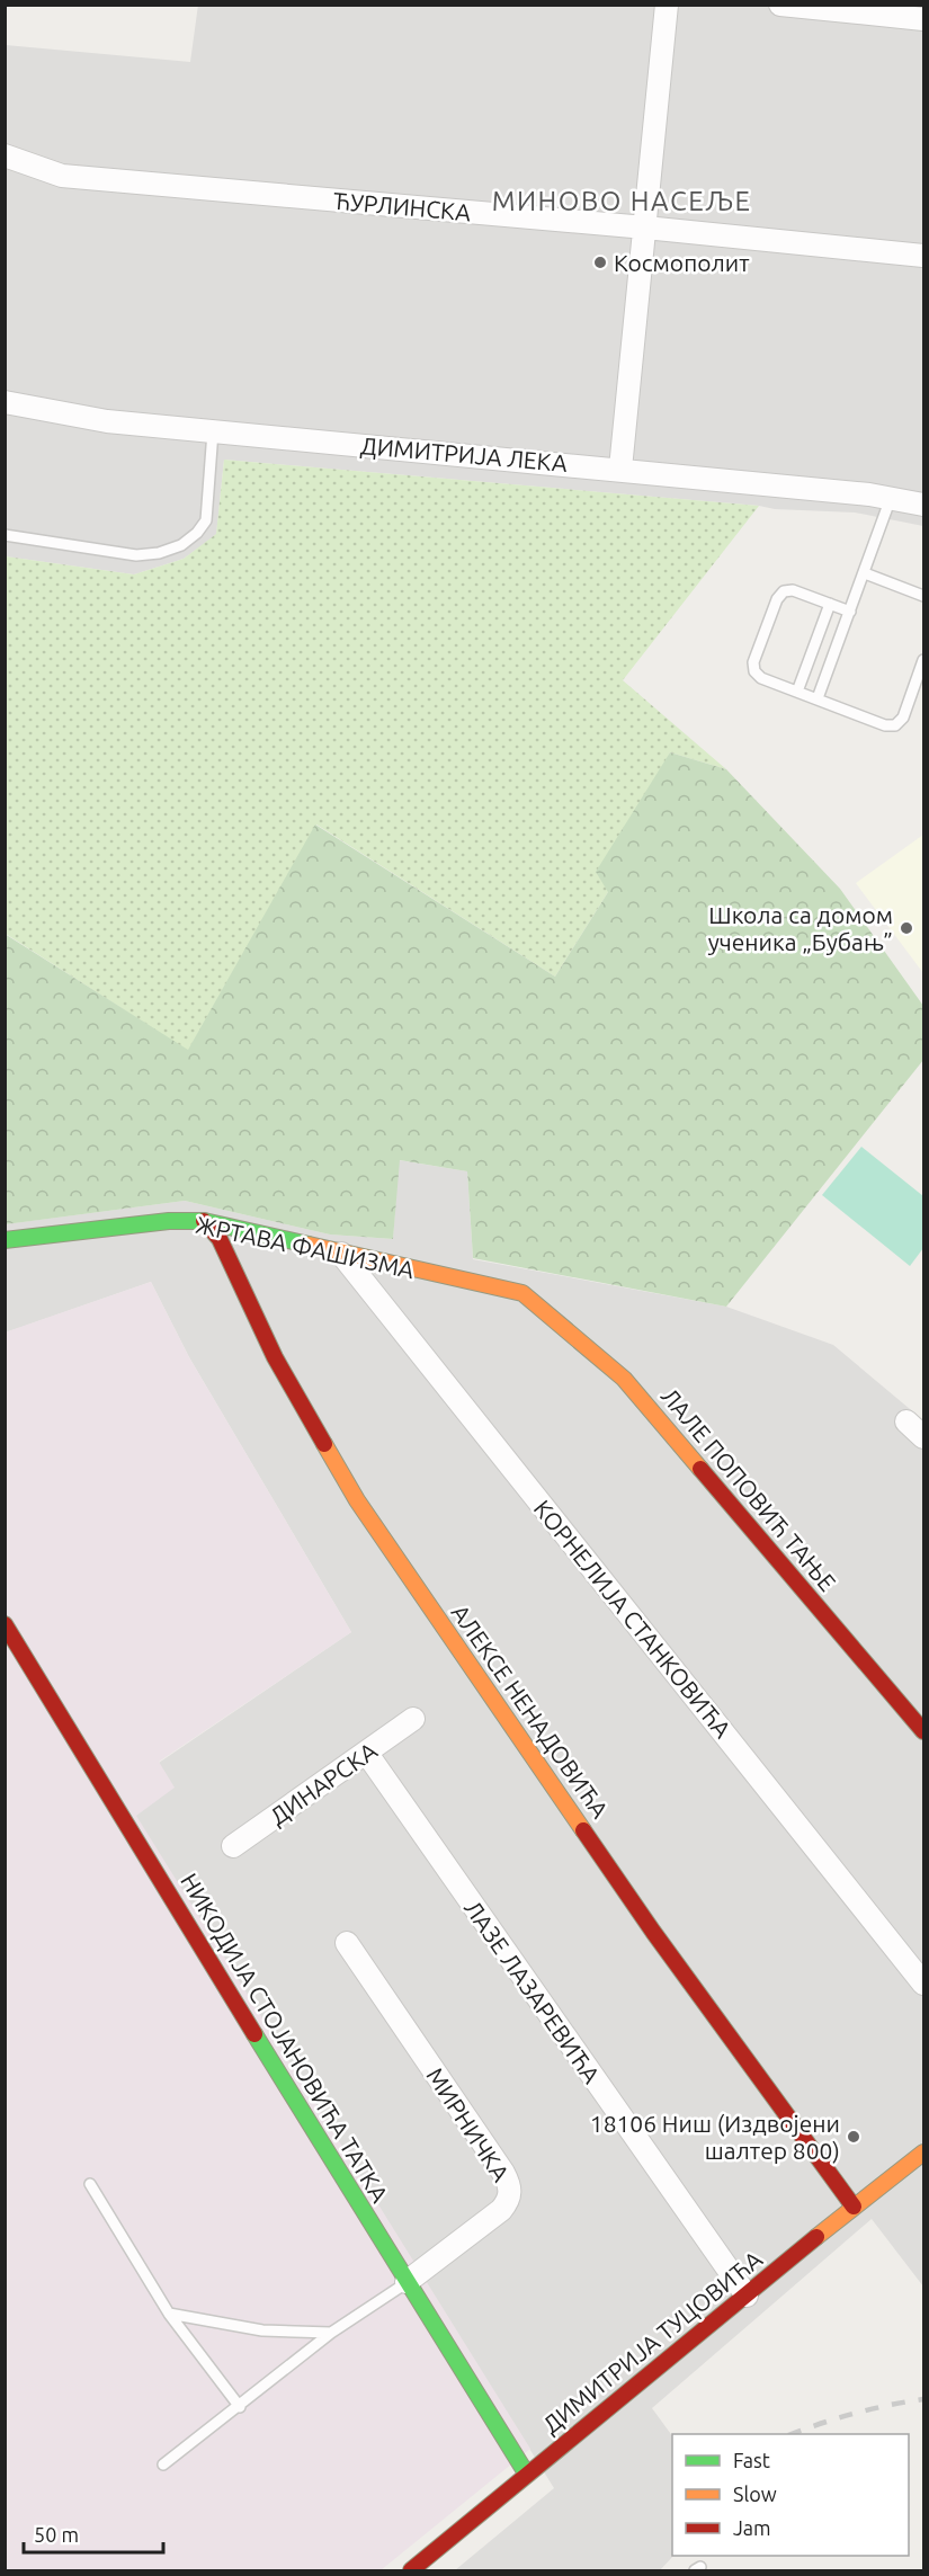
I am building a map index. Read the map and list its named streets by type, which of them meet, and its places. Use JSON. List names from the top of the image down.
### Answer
{
  "streets": {
    "street": [
      "ЋУРЛИНСКА",
      "ДИМИТРИЈА ЛЕКА",
      "ЖРТАВА ФАШИЗМА",
      "ЛАЛЕ ПОПОВИЋ ТАЊЕ",
      "КОРНЕЛИЈА СТАНКОВИЋА",
      "АЛЕКСЕ НЕНАДОВИЋА",
      "ДИНАРСКА",
      "ЛАЗЕ ЛАЗАРЕВИЋА",
      "НИКОДИЈА СТОЈАНОВИЋА ТАТКА",
      "МИРНИЧКА",
      "ДИМИТРИЈА ТУЦОВИЋА"
    ]
  },
  "crossings": [
    ["ЖРТАВА ФАШИЗМА", "ЛАЛЕ ПОПОВИЋ ТАЊЕ"],
    ["ЖРТАВА ФАШИЗМА", "КОРНЕЛИЈА СТАНКОВИЋА"],
    ["ЖРТАВА ФАШИЗМА", "АЛЕКСЕ НЕНАДОВИЋА"],
    ["АЛЕКСЕ НЕНАДОВИЋА", "ДИМИТРИЈА ТУЦОВИЋА"],
    ["ДИНАРСКА", "ЛАЗЕ ЛАЗАРЕВИЋА"],
    ["ЛАЗЕ ЛАЗАРЕВИЋА", "ДИМИТРИЈА ТУЦОВИЋА"],
    ["НИКОДИЈА СТОЈАНОВИЋА ТАТКА", "МИРНИЧКА"],
    ["НИКОДИЈА СТОЈАНОВИЋА ТАТКА", "ДИМИТРИЈА ТУЦОВИЋА"]
  ],
  "districts": ["МИНОВО НАСЕЉЕ"],
  "places": ["Космополит", "Школа са домом ученика „Бубањ”", "18106 Ниш (Издвојени шалтер 800)"],
  "legend": ["Fast", "Slow", "Jam"],
  "scale_bar": "50 m"
}
